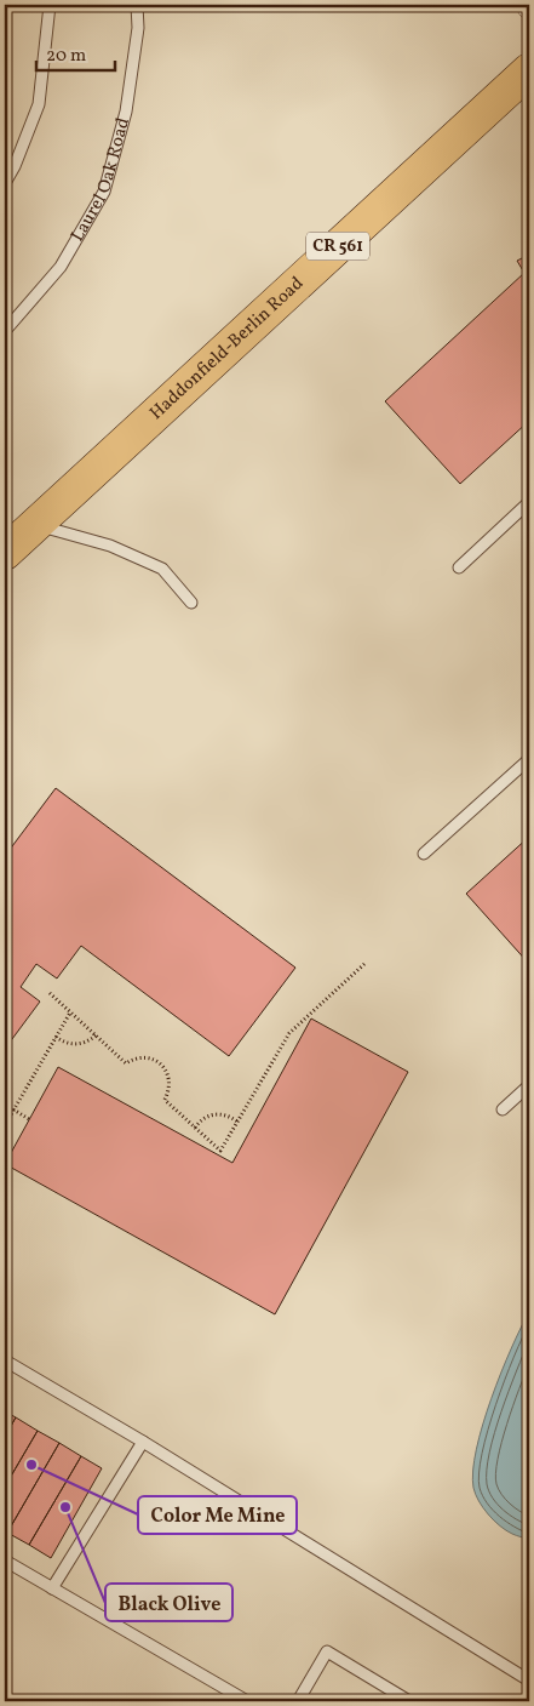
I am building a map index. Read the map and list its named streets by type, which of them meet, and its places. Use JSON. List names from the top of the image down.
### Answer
{
  "streets": {
    "main road": ["CR 561", "Haddonfield-Berlin Road"],
    "lane": ["Laurel Oak Road"]
  },
  "places": ["Color Me Mine", "Black Olive"],
  "scale_bar": "20 m"
}
